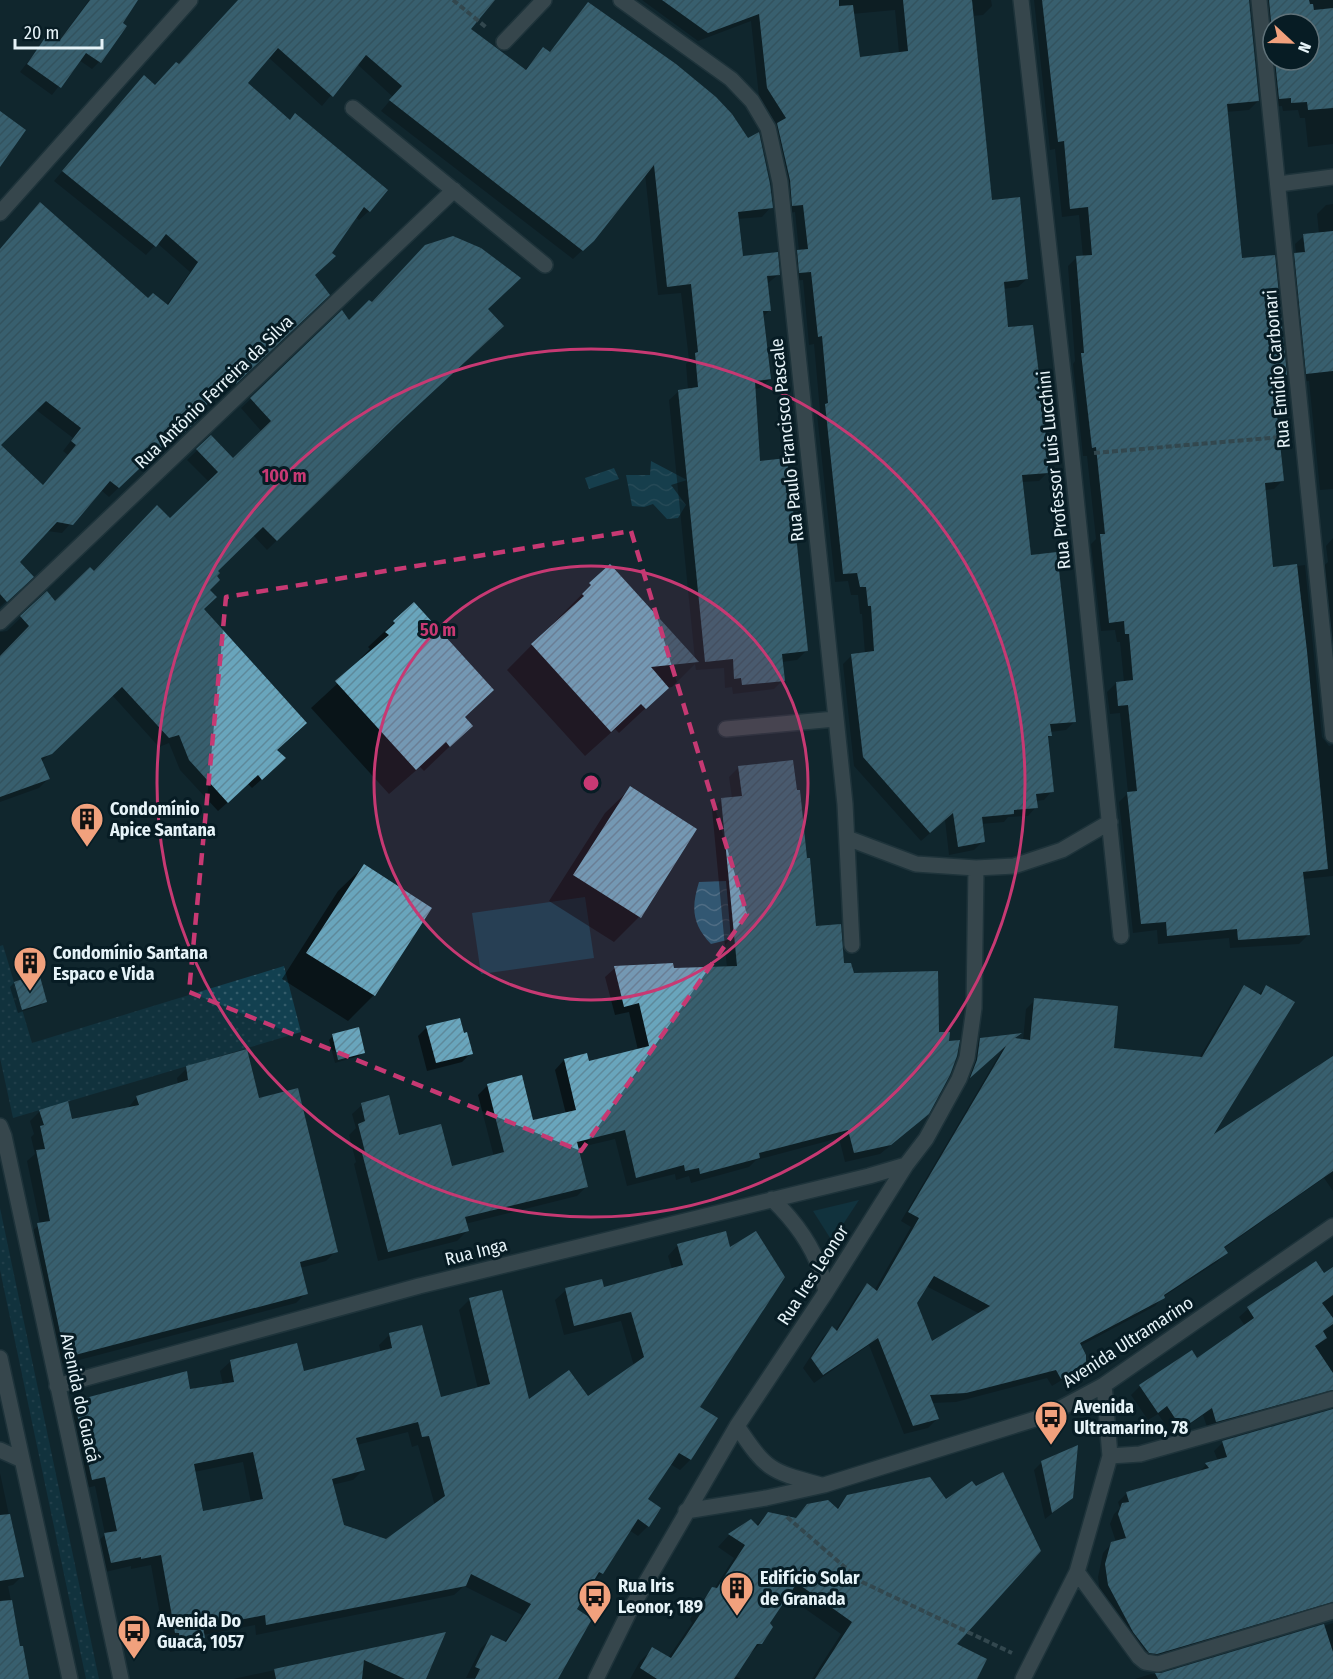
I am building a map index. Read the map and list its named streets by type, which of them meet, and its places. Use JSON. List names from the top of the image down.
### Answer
{
  "streets": {
    "street": [
      "Rua Emidio Carbonari",
      "Rua Antônio Ferreira da Silva",
      "Rua Paulo Francisco Pascale",
      "Rua Professor Luis Lucchini",
      "Rua Inga",
      "Rua Ires Leonor",
      "Avenida Ultramarino",
      "Avenida do Guacá"
    ]
  },
  "crossings": [
    ["Rua Inga", "Rua Ires Leonor"],
    ["Rua Inga", "Avenida do Guacá"],
    ["Rua Ires Leonor", "Avenida Ultramarino"]
  ],
  "places": {
    "building": ["Condomínio Apice Santana", "Condomínio Santana Espaco e Vida", "Edifício Solar de Granada"],
    "bus stop": ["Avenida Ultramarino, 78", "Rua Iris Leonor, 189", "Avenida Do Guacá, 1057"]
  },
  "scale_bar": "20 m",
  "north": "right",
  "rings": ["100 m", "50 m"]
}
